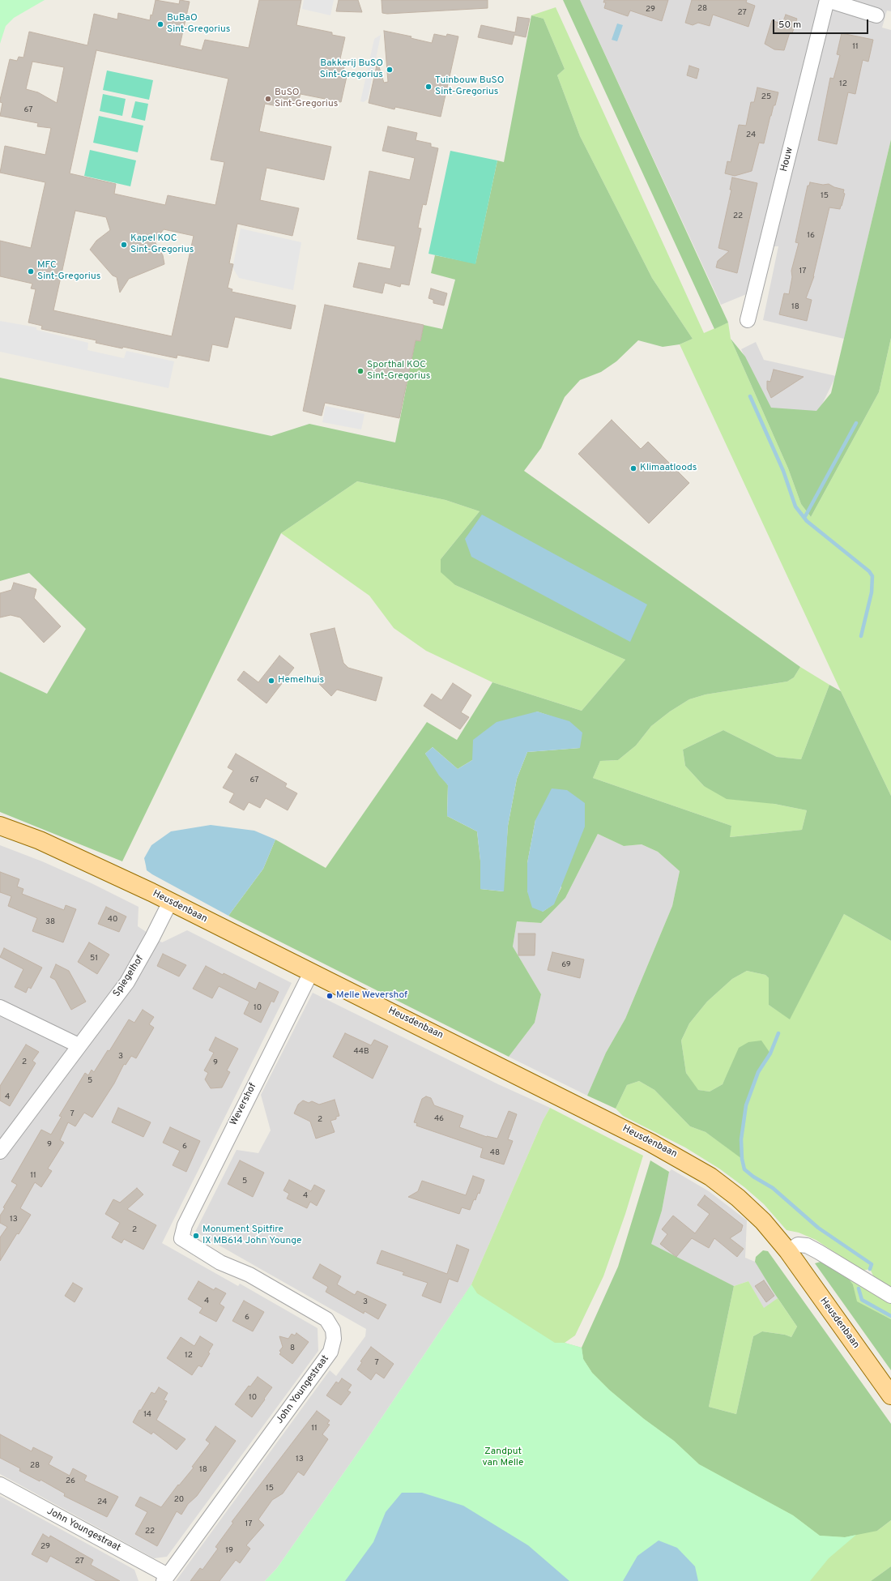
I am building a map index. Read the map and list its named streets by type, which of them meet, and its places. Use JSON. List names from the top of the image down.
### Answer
{
  "streets": {
    "main road": ["Heusdenbaan"],
    "street": [
      "Houw",
      "Spiegelhof",
      "Wevershof",
      "John Youngestraat"
    ]
  },
  "crossings": [
    ["Heusdenbaan", "Spiegelhof"],
    ["Heusdenbaan", "Wevershof"],
    ["Wevershof", "John Youngestraat"]
  ],
  "parks": ["Zandput van Melle"],
  "places": [
    "BuBaO Sint-Gregorius",
    "Bakkerij BuSO Sint-Gregorius",
    "Tuinbouw BuSO Sint-Gregorius",
    "BuSO Sint-Gregorius",
    "Kapel KOC Sint-Gregorius",
    "MFC Sint-Gregorius",
    "Sporthal KOC Sint-Gregorius",
    "Klimaatloods",
    "Hemelhuis",
    "Melle Wevershof",
    "Monument Spitfire IX MB614 John Younge"
  ],
  "house_numbers": [
    "28",
    "29",
    "27",
    "11",
    "12",
    "25",
    "67",
    "24",
    "15",
    "22",
    "16",
    "17",
    "18",
    "67",
    "40",
    "38",
    "51",
    "69",
    "10",
    "44B",
    "3",
    "2",
    "9",
    "5",
    "4",
    "7",
    "46",
    "2",
    "9",
    "6",
    "48",
    "11",
    "5",
    "4",
    "13",
    "2",
    "4",
    "3",
    "6",
    "8",
    "12",
    "7",
    "10",
    "14",
    "11",
    "13",
    "28",
    "18",
    "26",
    "15",
    "20",
    "24",
    "17",
    "22",
    "29",
    "19",
    "27"
  ],
  "scale_bar": "50 m"
}
